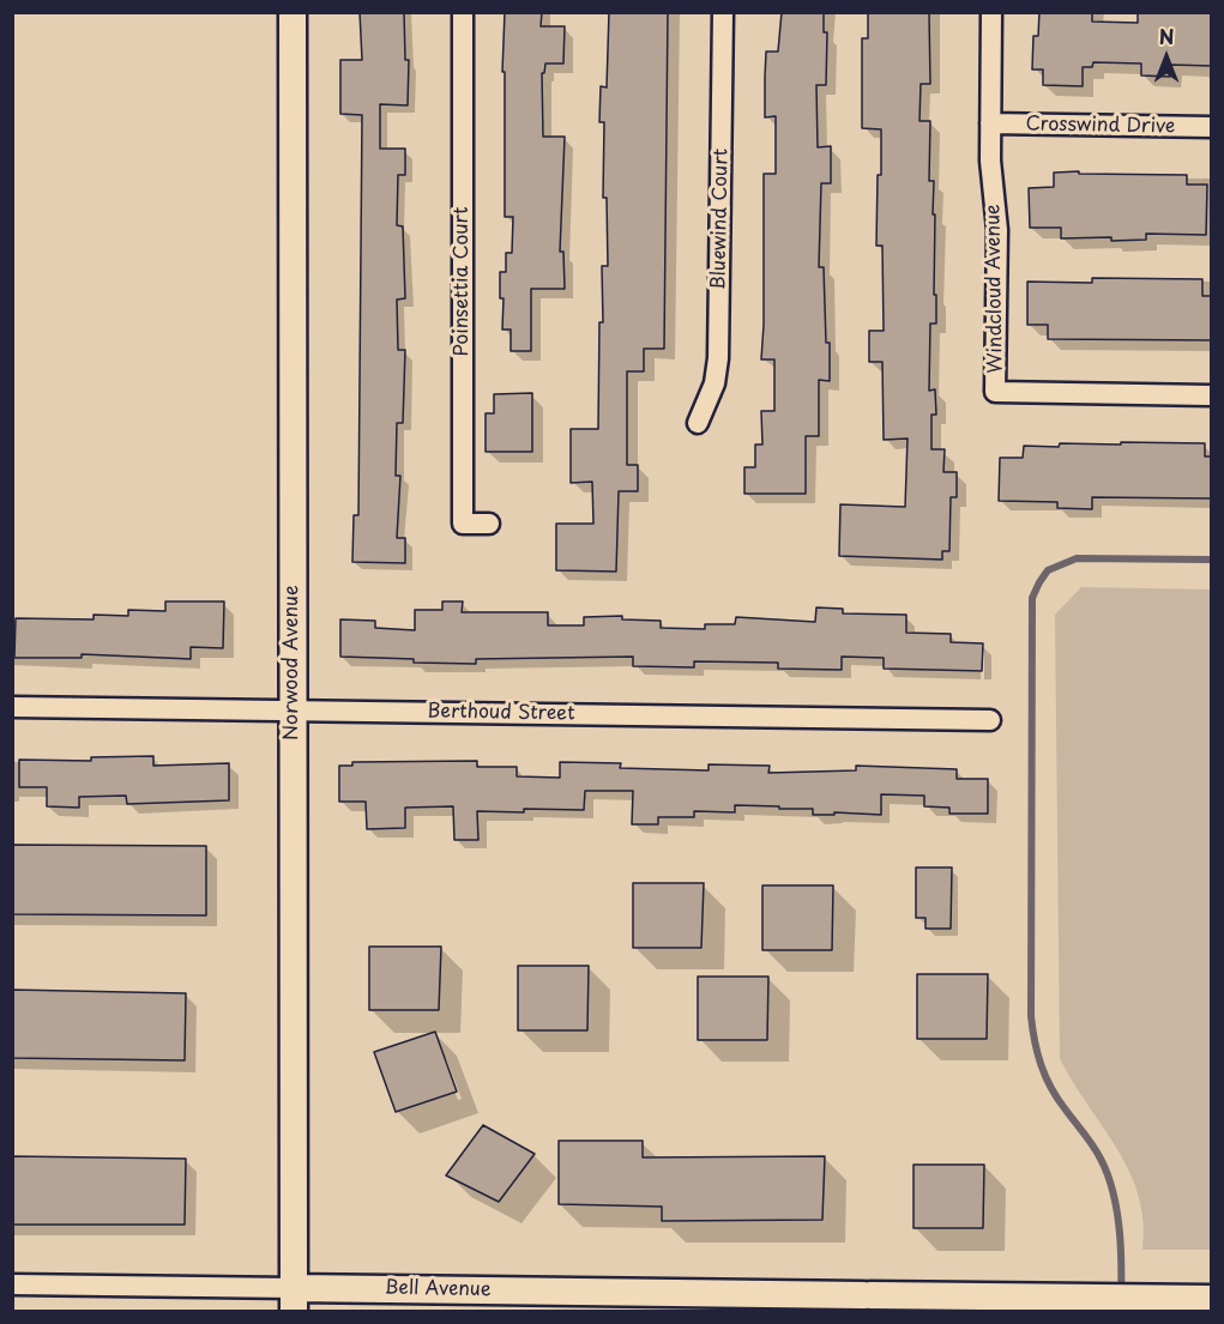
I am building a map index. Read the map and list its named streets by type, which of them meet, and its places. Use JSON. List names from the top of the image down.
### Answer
{
  "streets": {
    "main road": ["Norwood Avenue", "Bell Avenue"],
    "street": [
      "Crosswind Drive",
      "Bluewind Court",
      "Poinsettia Court",
      "Windcloud Avenue",
      "Berthoud Street"
    ]
  },
  "crossings": [
    ["Crosswind Drive", "Windcloud Avenue"],
    ["Norwood Avenue", "Berthoud Street"],
    ["Norwood Avenue", "Bell Avenue"]
  ],
  "north": "top"
}
